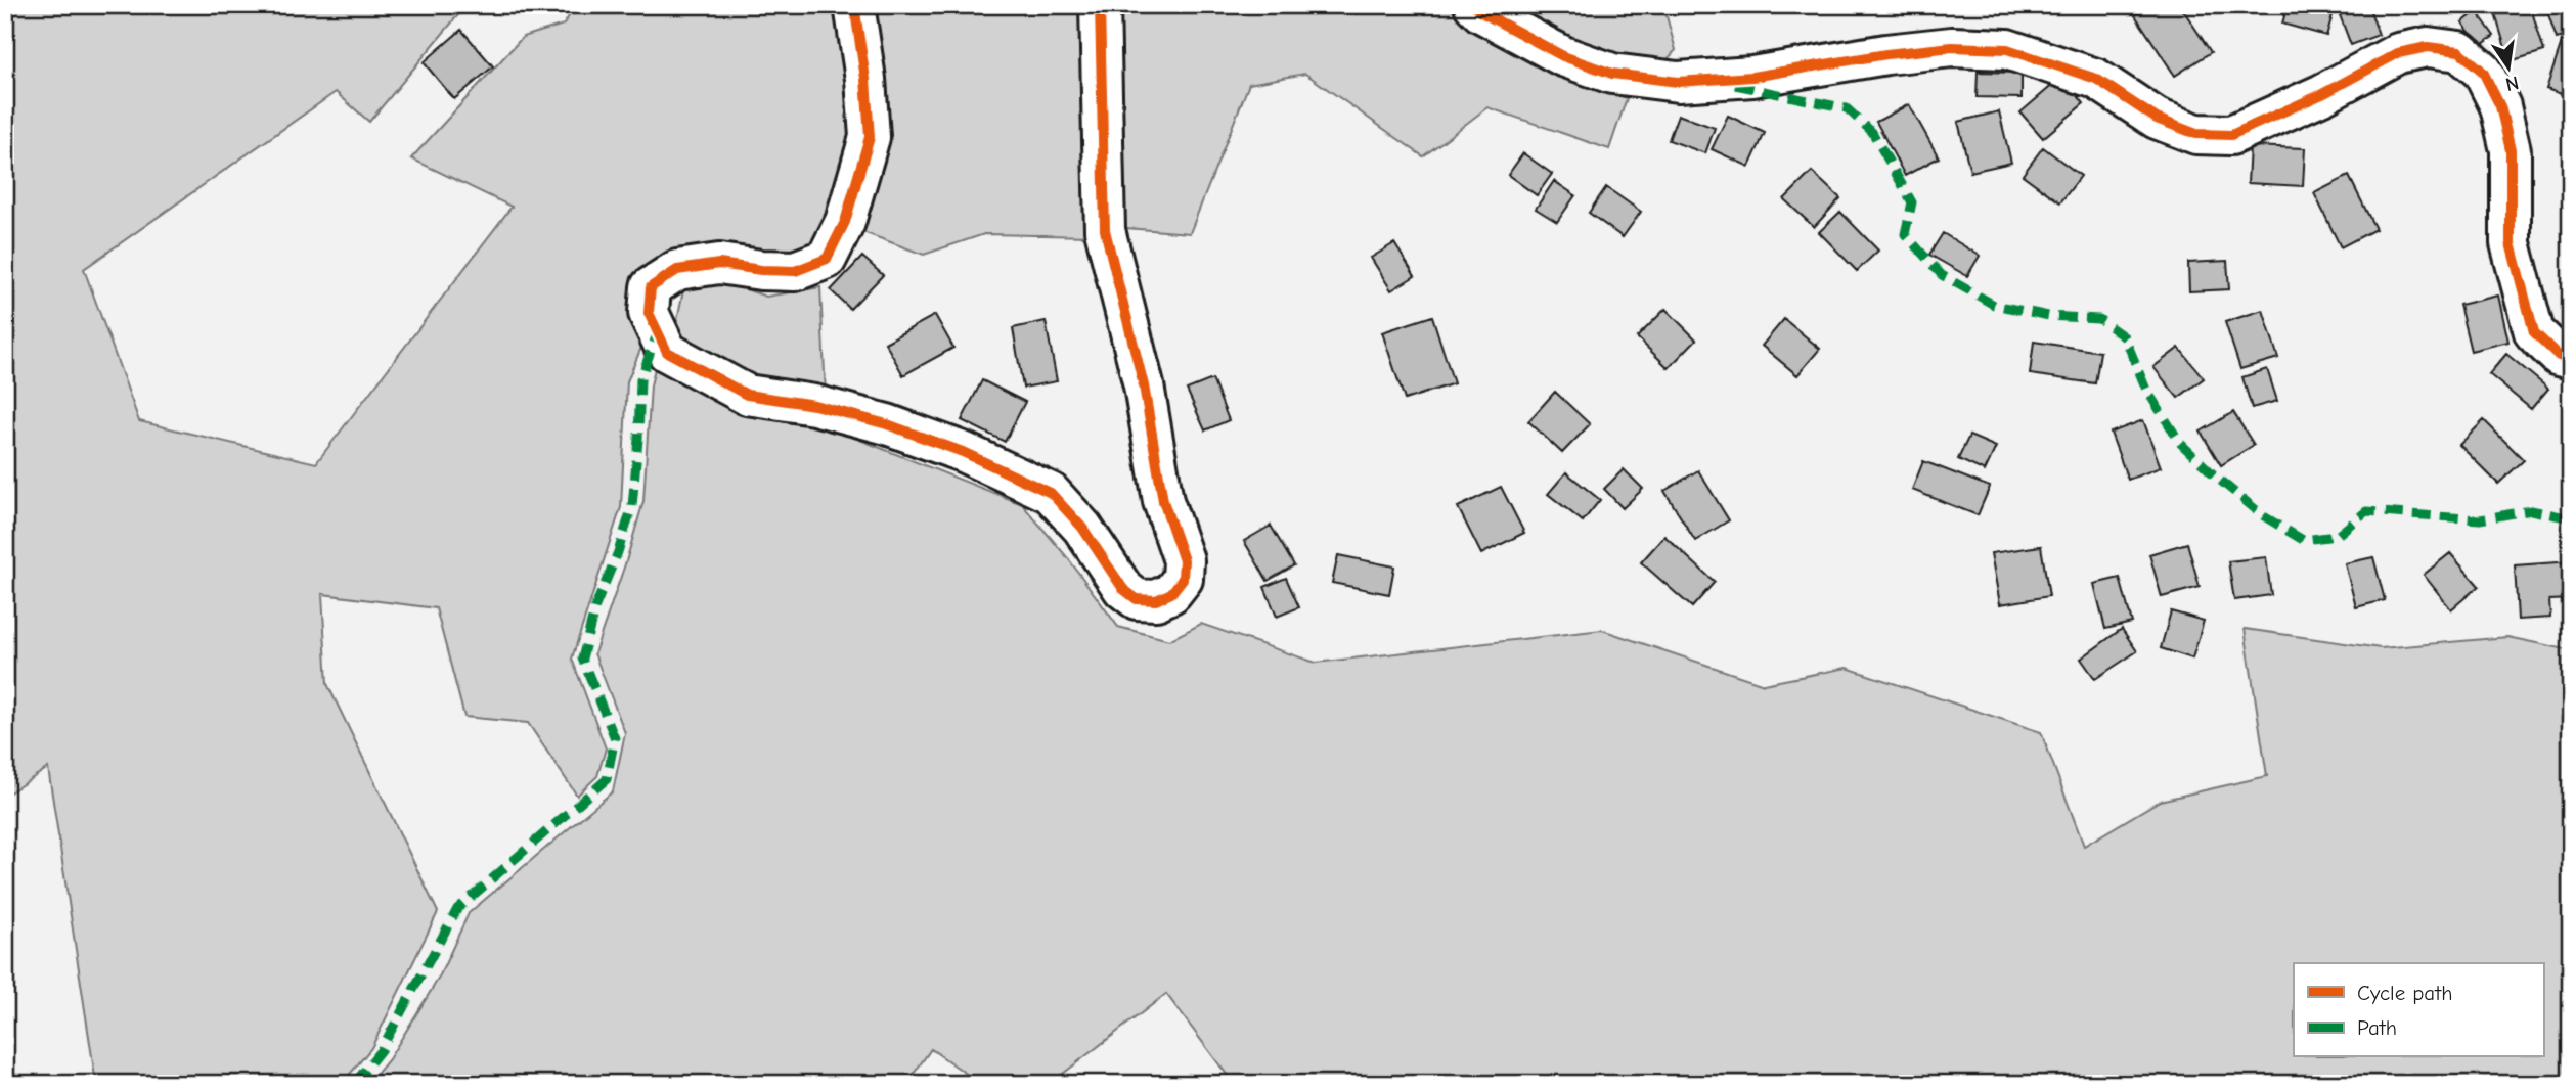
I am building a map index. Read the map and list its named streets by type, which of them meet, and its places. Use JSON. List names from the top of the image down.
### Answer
{
  "legend": ["Cycle path", "Path"],
  "north": "bottom"
}
